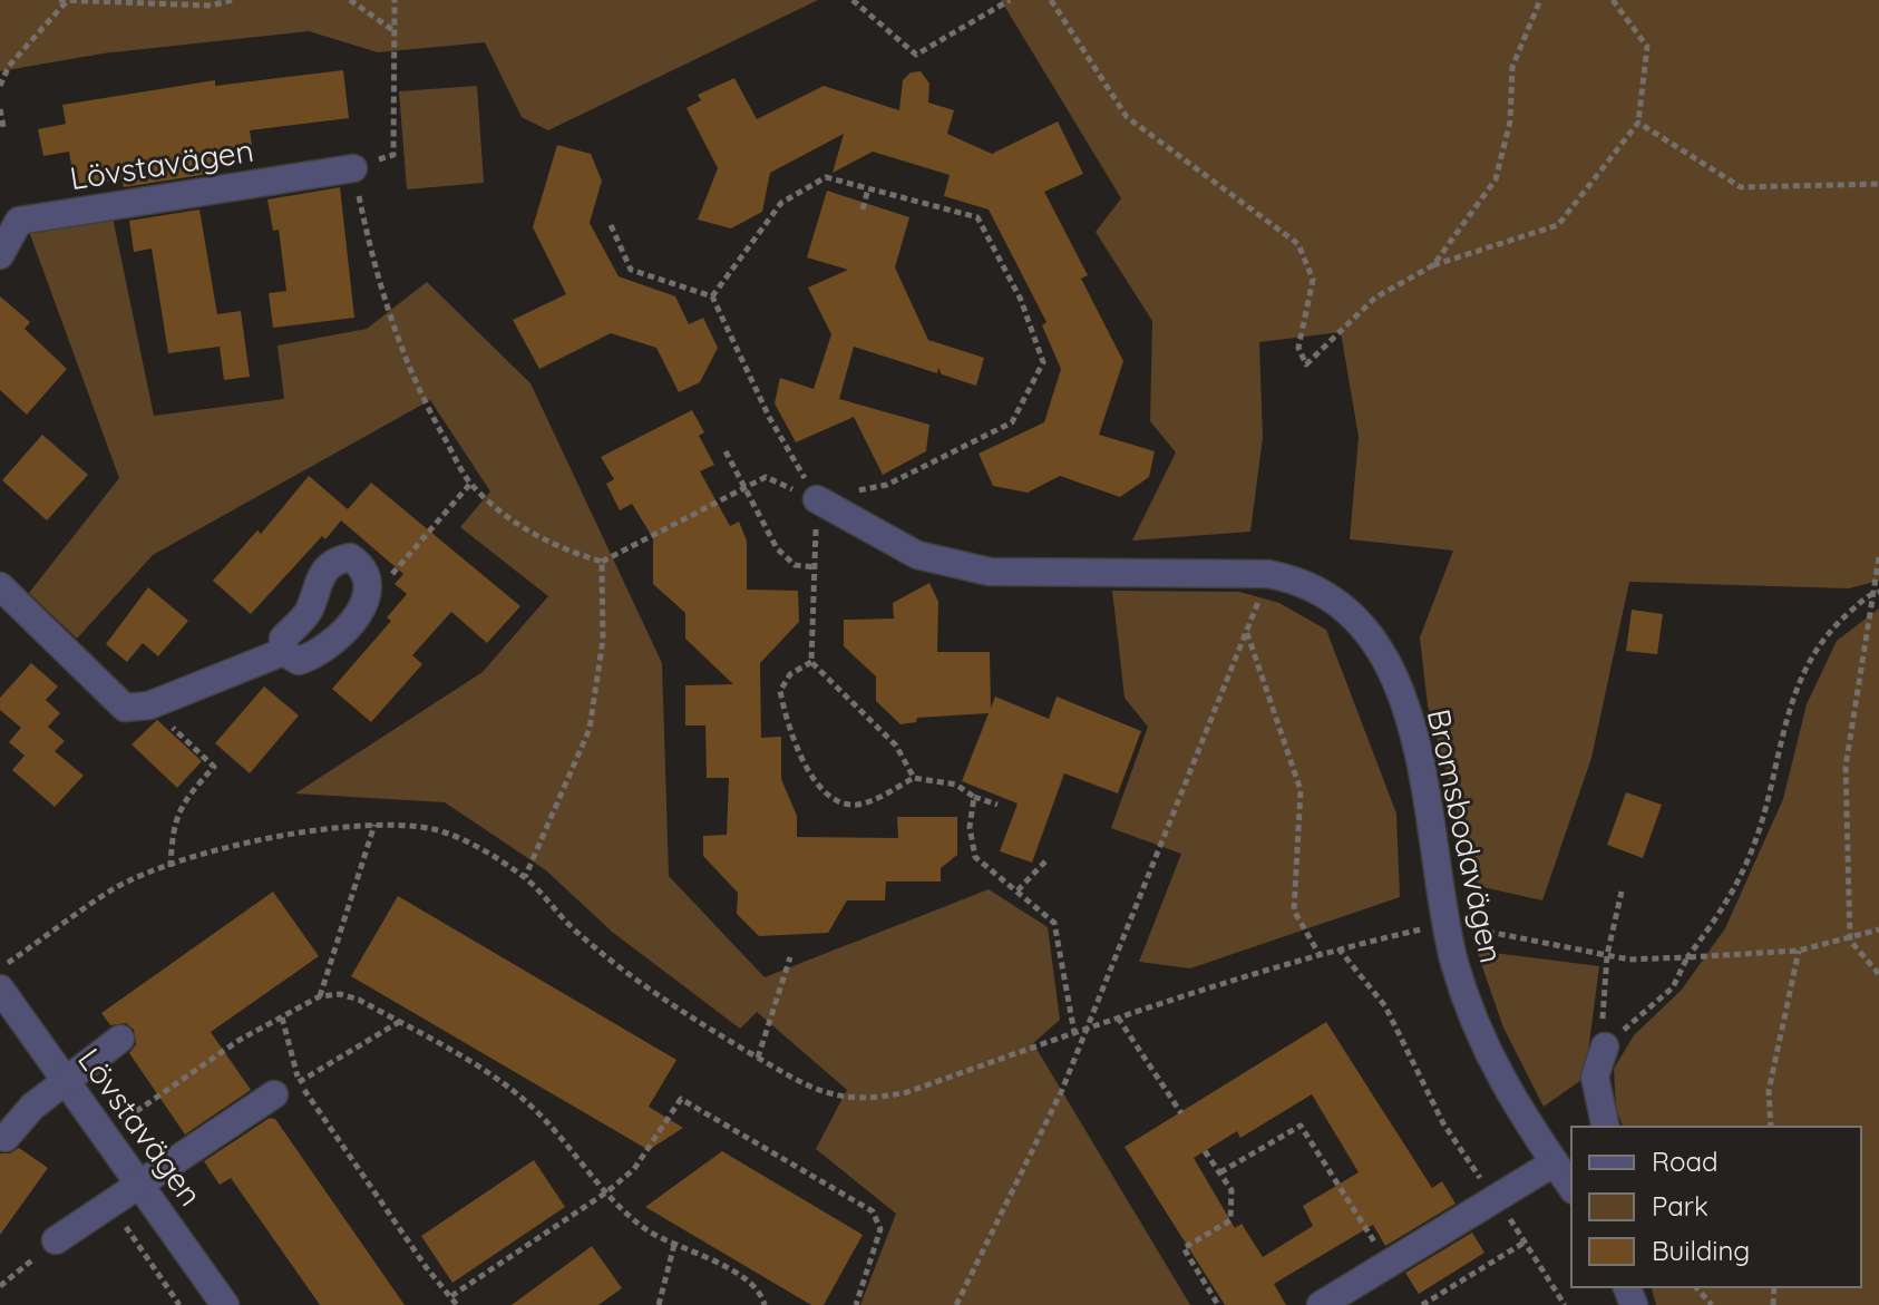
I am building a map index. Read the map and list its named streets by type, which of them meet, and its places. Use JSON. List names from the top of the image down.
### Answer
{
  "streets": {
    "street": ["Lövstavägen", "Bromsbodavägen"]
  },
  "legend": ["Road", "Park", "Building"]
}
